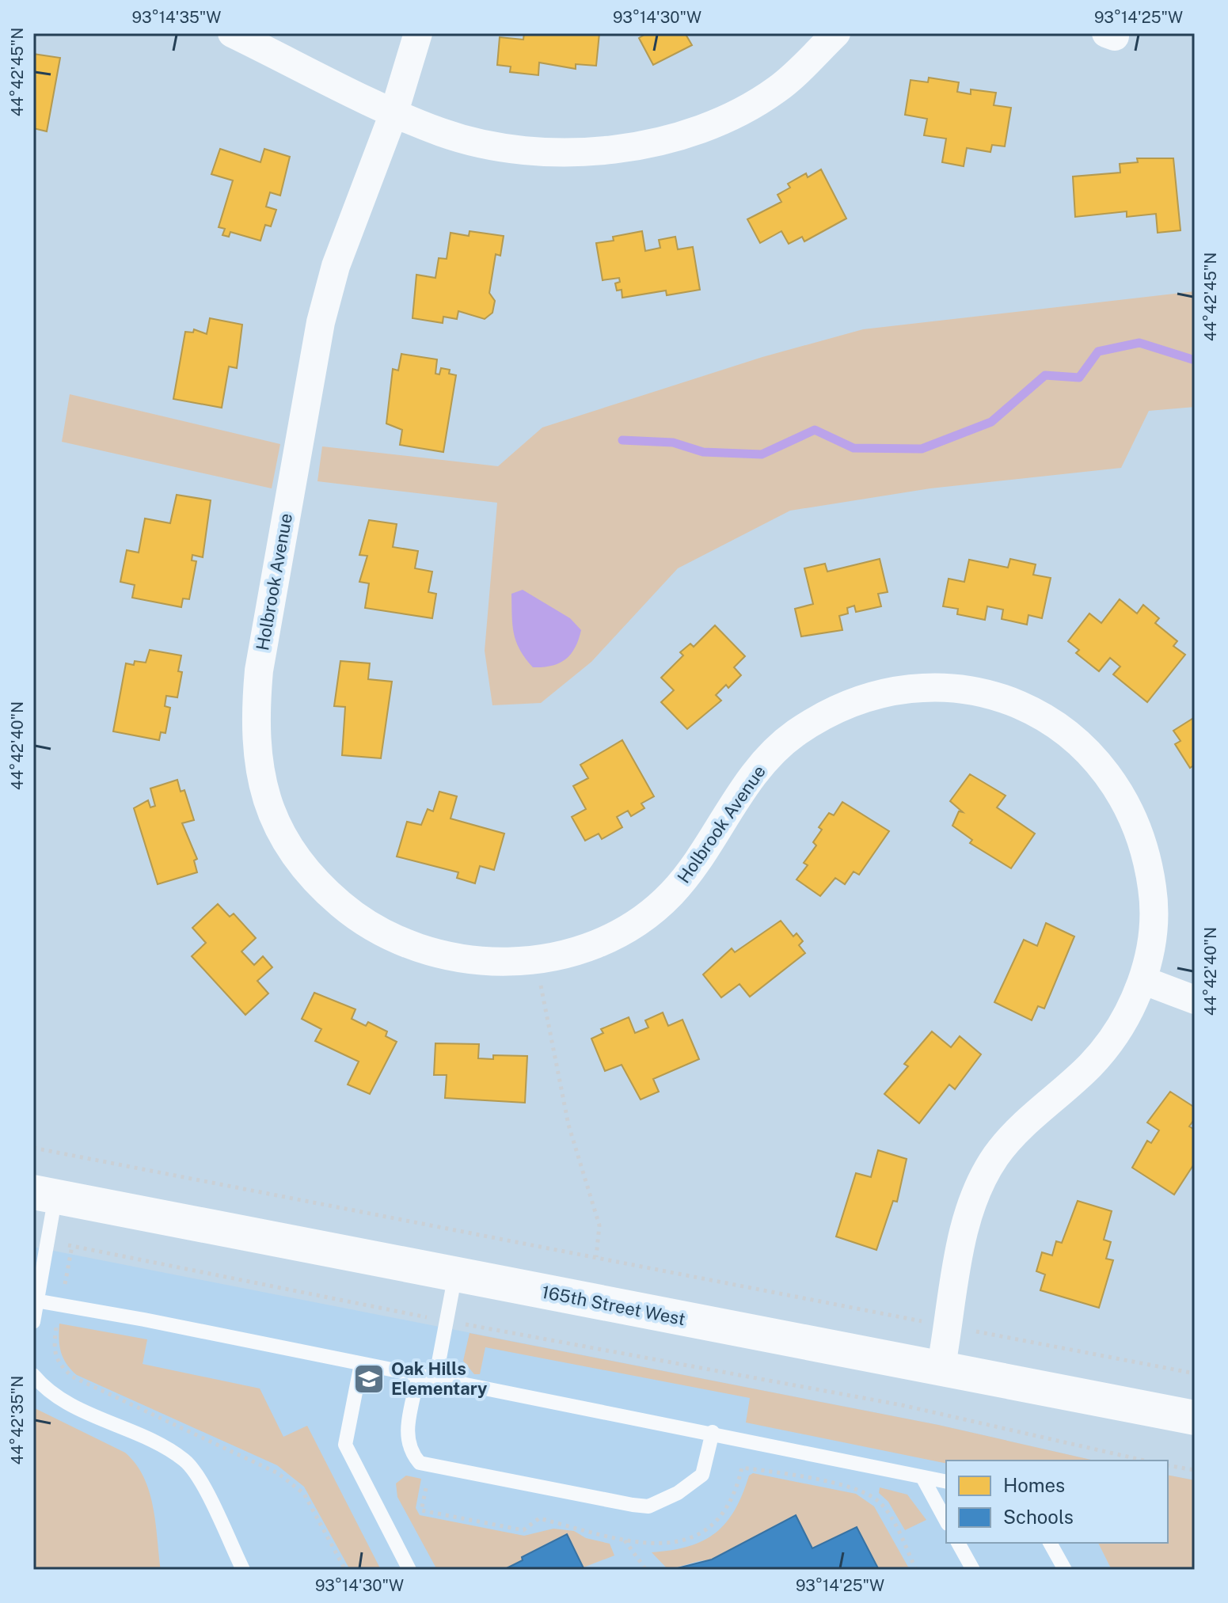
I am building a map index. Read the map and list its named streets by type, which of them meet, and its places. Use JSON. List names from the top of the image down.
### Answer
{
  "streets": {
    "street": ["Holbrook Avenue", "165th Street West"]
  },
  "crossings": [
    ["Holbrook Avenue", "165th Street West"]
  ],
  "places": {
    "school or university": ["Oak Hills Elementary"]
  },
  "legend": ["Homes", "Schools"],
  "coordinates": [
    "93°14'35\"W",
    "93°14'30\"W",
    "93°14'25\"W",
    "44°42'45\"N",
    "44°42'40\"N",
    "44°42'35\"N"
  ]
}
